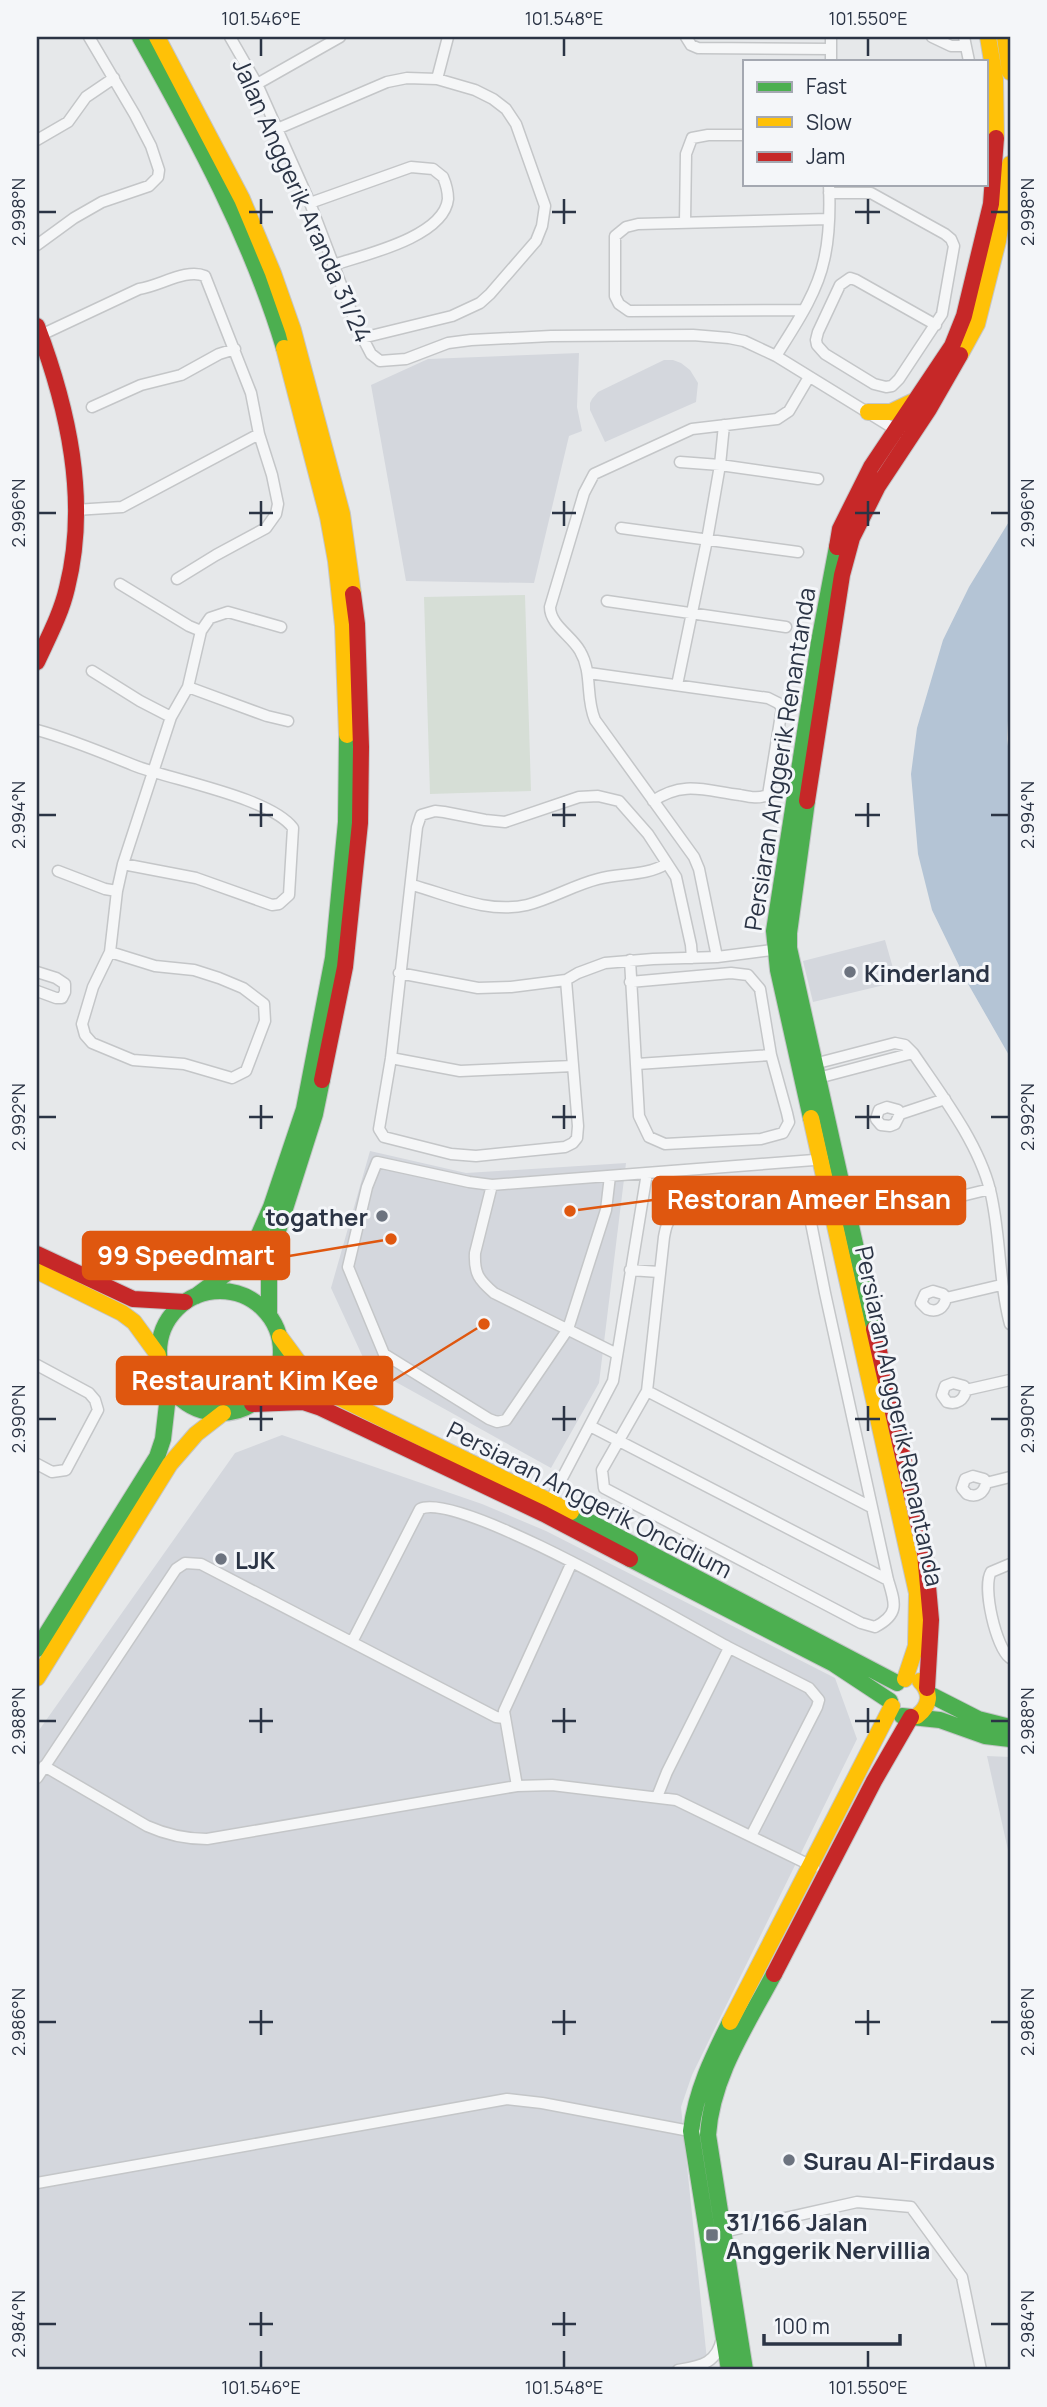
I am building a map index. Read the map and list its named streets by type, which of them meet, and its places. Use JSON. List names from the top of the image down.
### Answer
{
  "streets": {
    "main road": ["Persiaran Anggerik Renantanda", "Persiaran Anggerik Oncidium"],
    "street": ["Jalan Anggerik Aranda 31/24"]
  },
  "crossings": [
    ["Persiaran Anggerik Renantanda", "Persiaran Anggerik Oncidium"]
  ],
  "places": {
    "other": [
      "Kinderland",
      "Restoran Ameer Ehsan",
      "togather",
      "99 Speedmart",
      "Restaurant Kim Kee",
      "LJK",
      "Surau Al-Firdaus"
    ],
    "transit": ["31/166 Jalan Anggerik Nervillia"]
  },
  "legend": ["Fast", "Slow", "Jam"],
  "scale_bar": "100 m",
  "coordinates": [
    "101.546°E",
    "101.548°E",
    "101.550°E",
    "2.998°N",
    "2.996°N",
    "2.994°N",
    "2.992°N",
    "2.990°N",
    "2.988°N",
    "2.986°N",
    "2.984°N"
  ]
}
